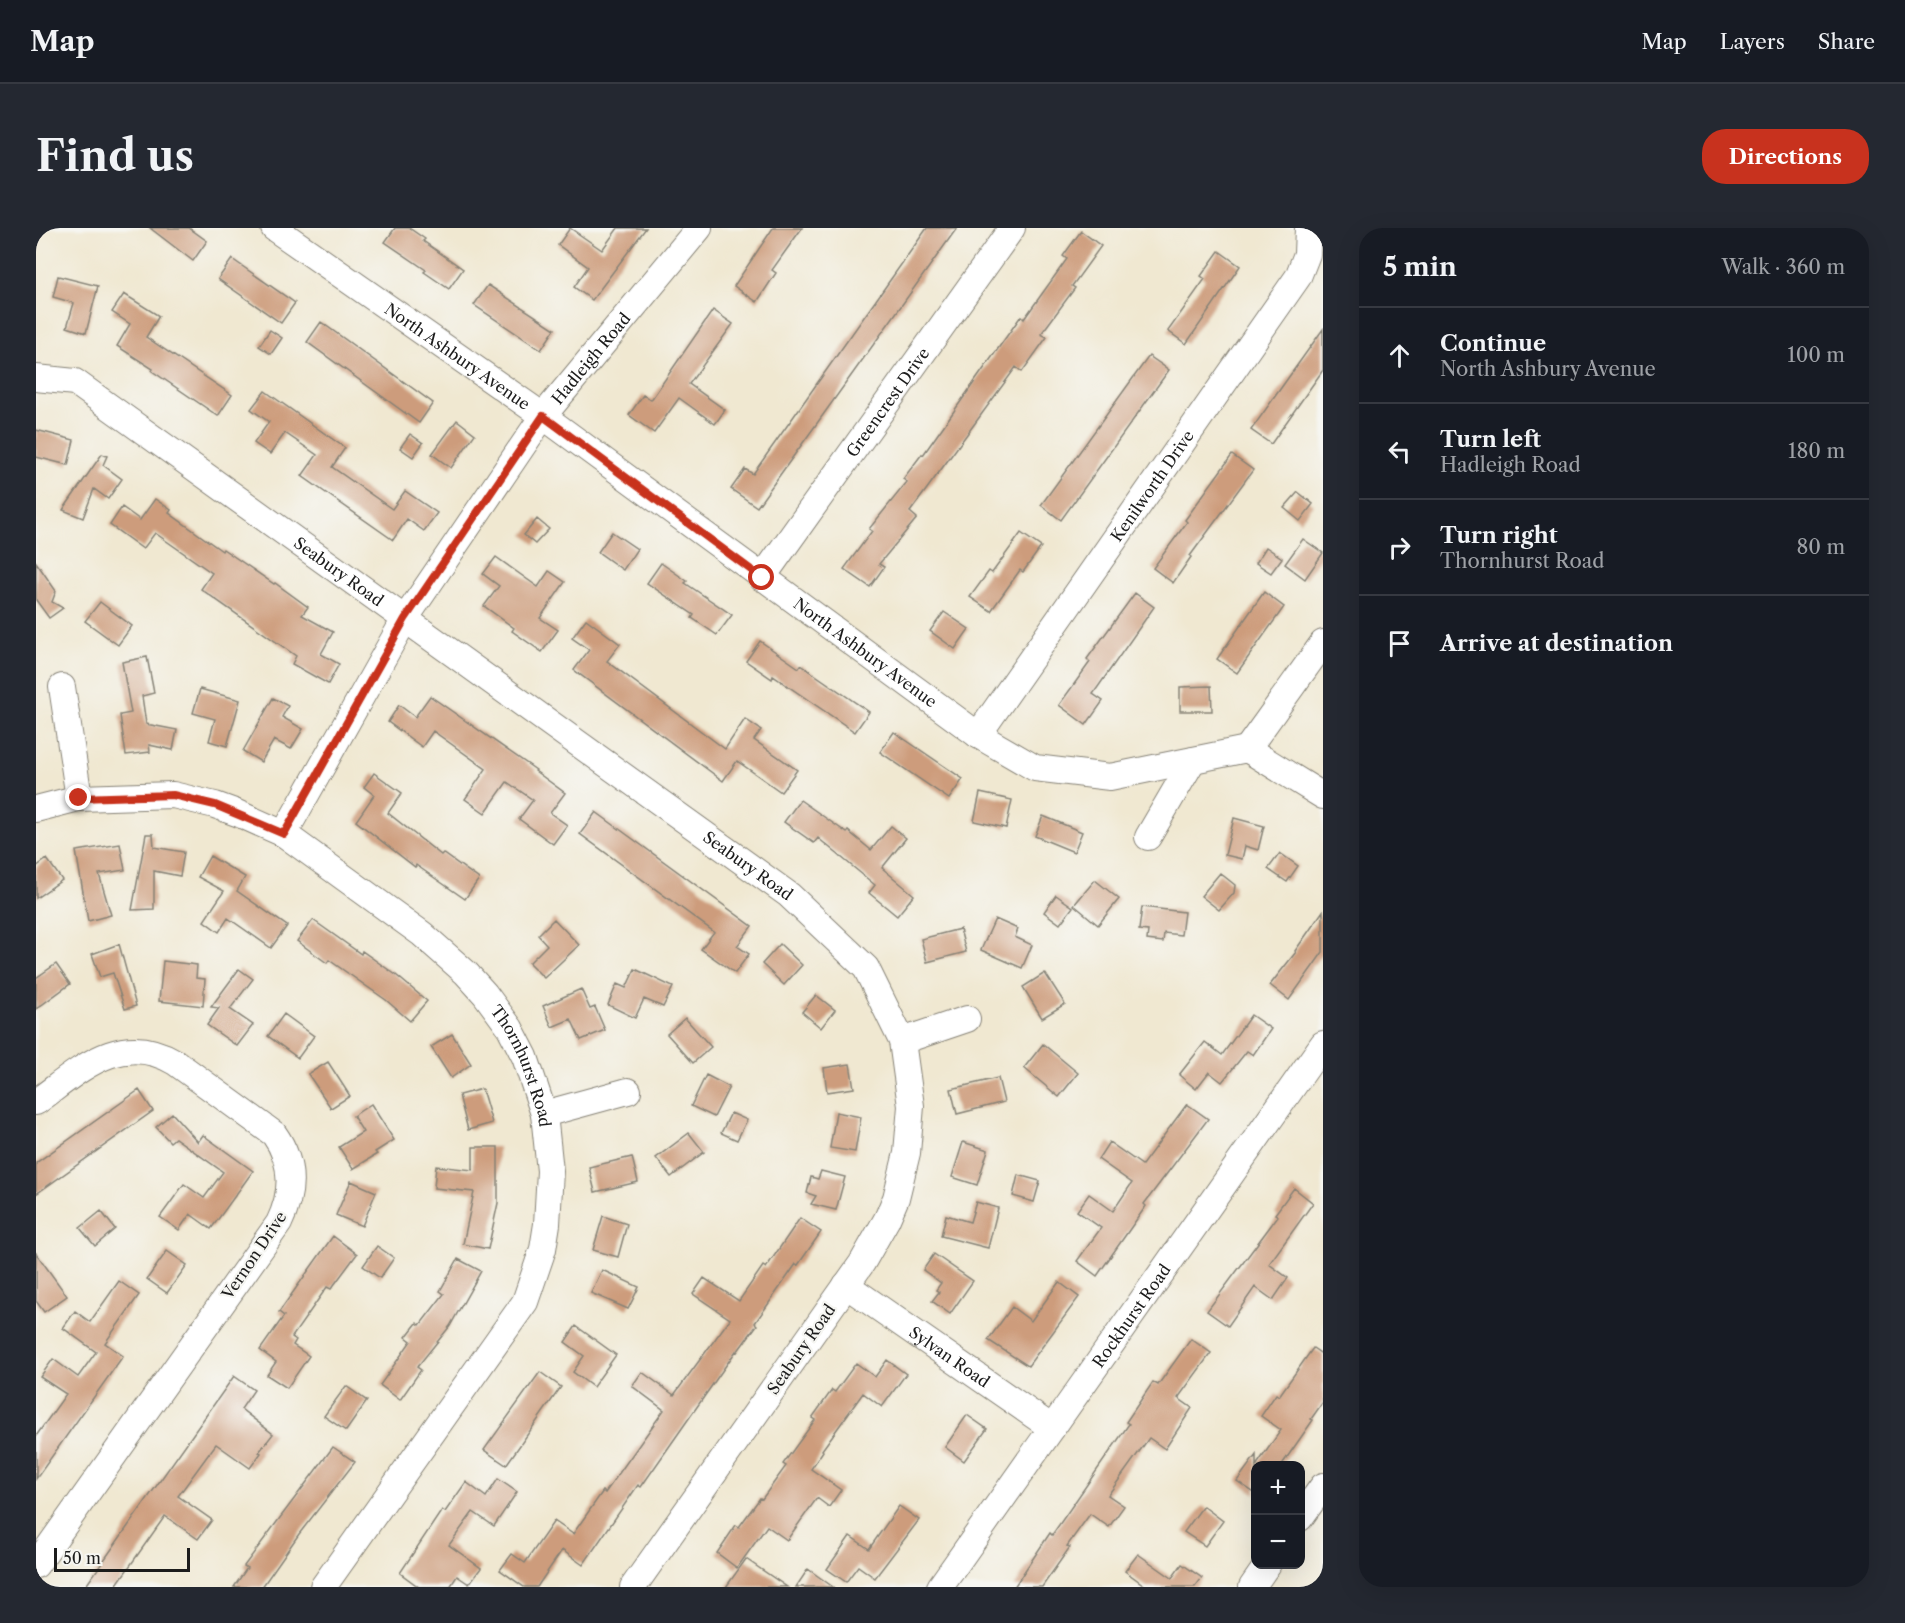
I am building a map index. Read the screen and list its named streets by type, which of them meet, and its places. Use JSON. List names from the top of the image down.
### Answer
{
  "streets": {
    "street": [
      "North Ashbury Avenue",
      "Hadleigh Road",
      "Greencrest Drive",
      "Kenilworth Drive",
      "Seabury Road",
      "Thornhurst Road",
      "Vernon Drive",
      "Rockhurst Road",
      "Sylvan Road"
    ]
  },
  "crossings": [
    ["North Ashbury Avenue", "Hadleigh Road"],
    ["North Ashbury Avenue", "Greencrest Drive"],
    ["North Ashbury Avenue", "Kenilworth Drive"],
    ["Hadleigh Road", "Seabury Road"],
    ["Hadleigh Road", "Thornhurst Road"],
    ["Seabury Road", "Sylvan Road"],
    ["Rockhurst Road", "Sylvan Road"]
  ],
  "scale_bar": "50 m",
  "page": {
    "header": "Map",
    "nav": ["Map", "Layers", "Share"],
    "buttons": "Directions",
    "title": "Find us",
    "heading": ["5 min", "Walk · 360 m"],
    "list": [
      ["Continue", "North Ashbury Avenue", "100 m"],
      ["Turn left", "Hadleigh Road", "180 m"],
      ["Turn right", "Thornhurst Road", "80 m"],
      "Arrive at destination"
    ],
    "map_buttons": ["+", "−"],
    "scale": "50 m"
  }
}
